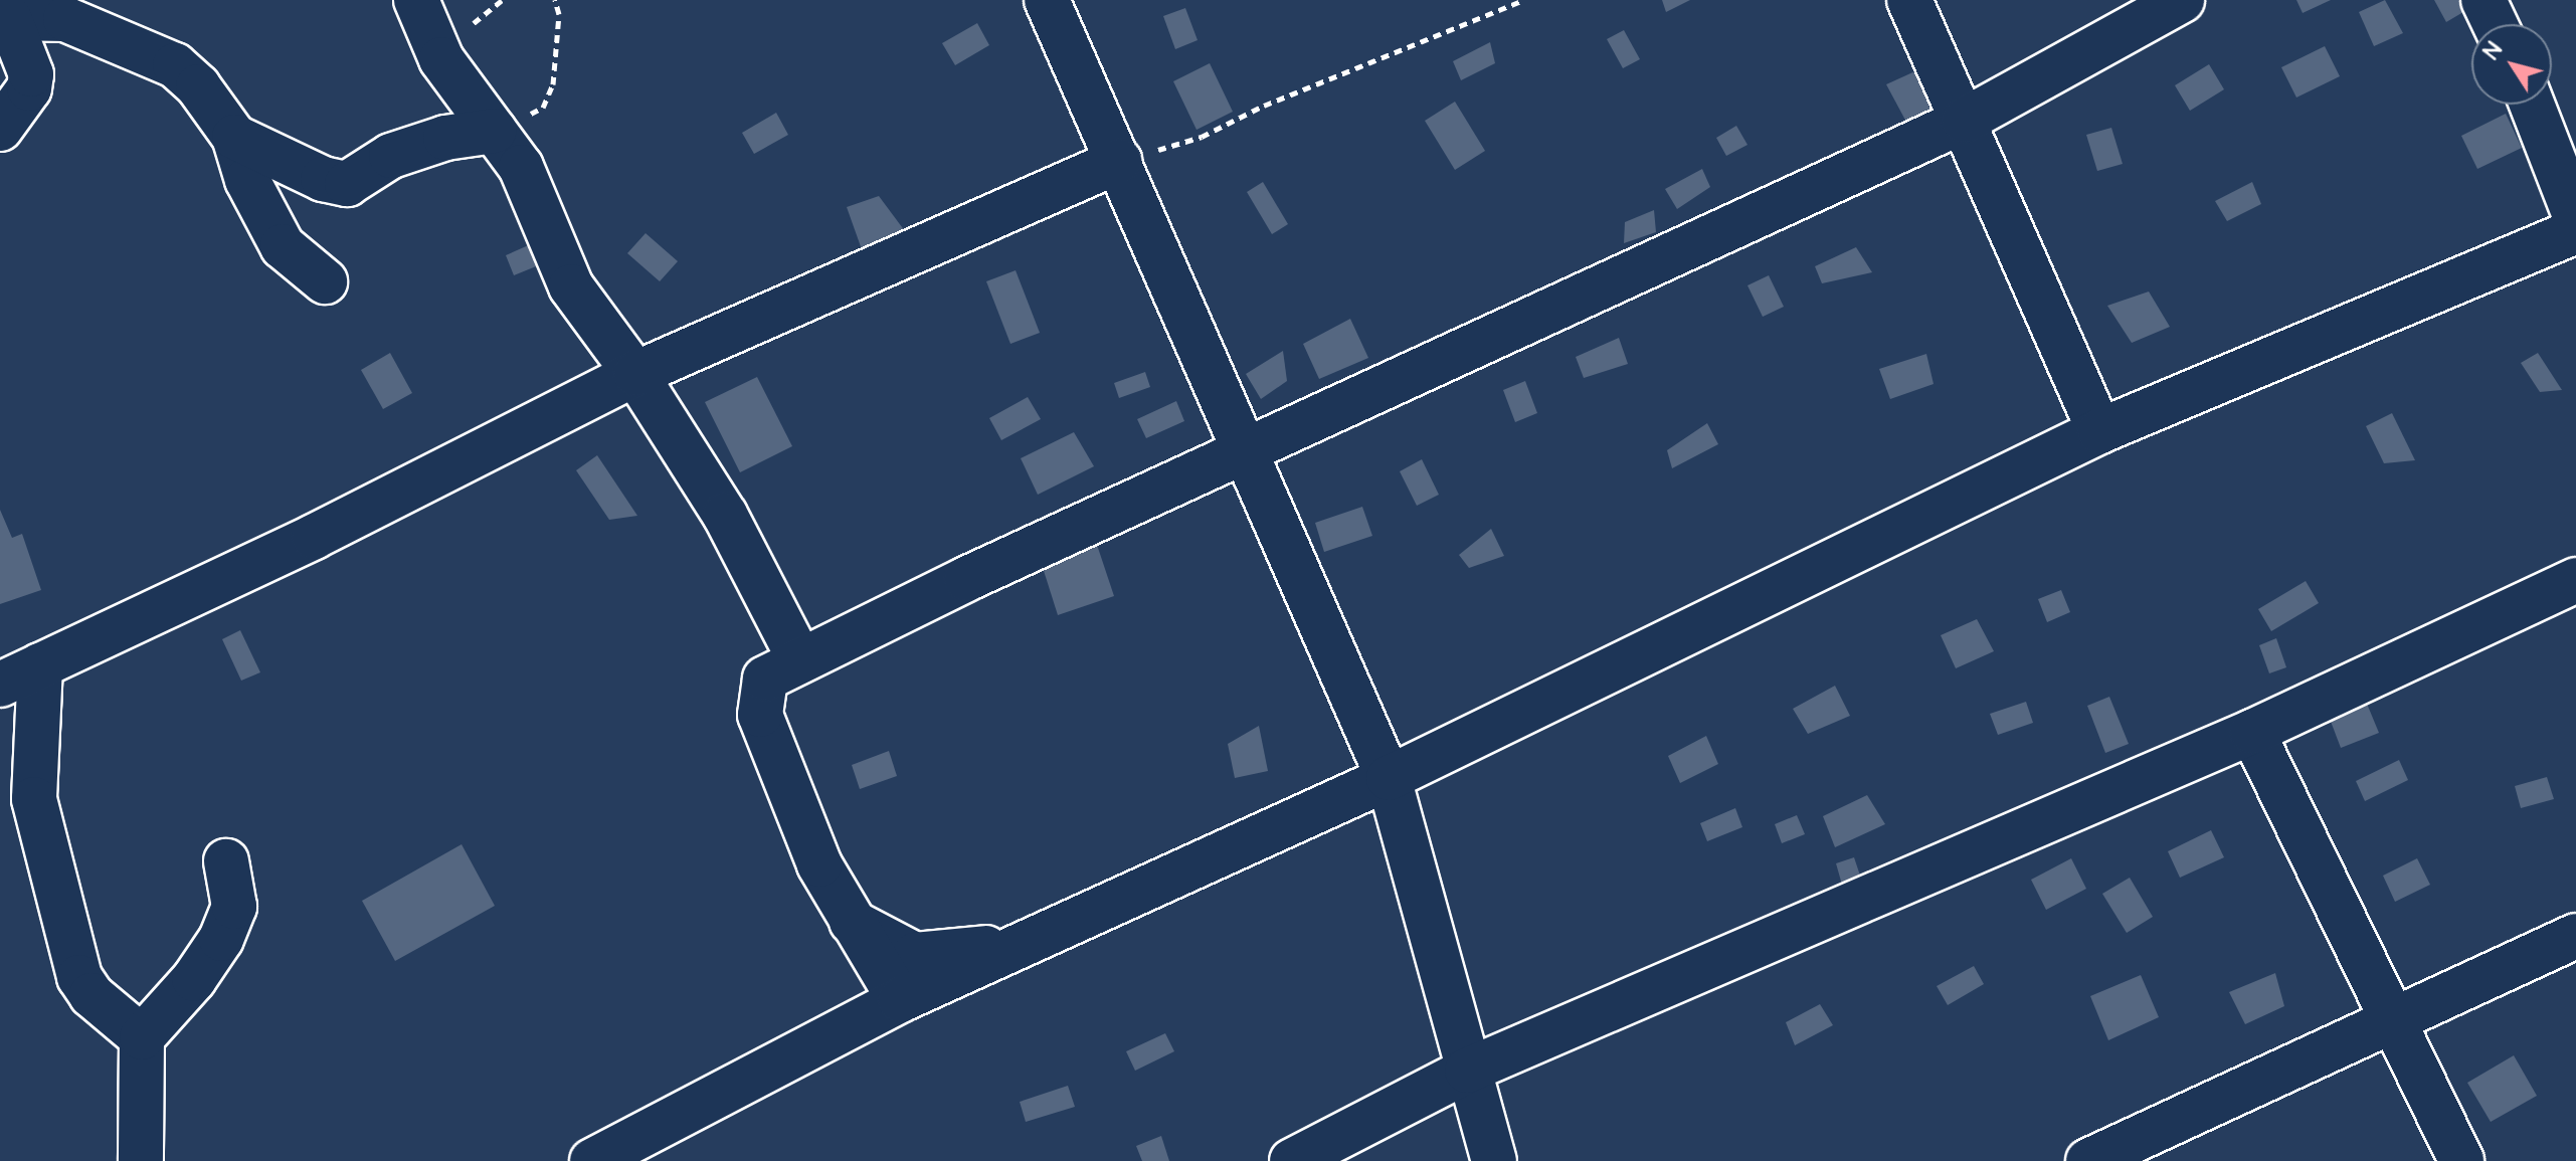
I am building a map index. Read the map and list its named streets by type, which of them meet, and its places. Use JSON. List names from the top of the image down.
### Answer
{
  "north": "top left"
}
